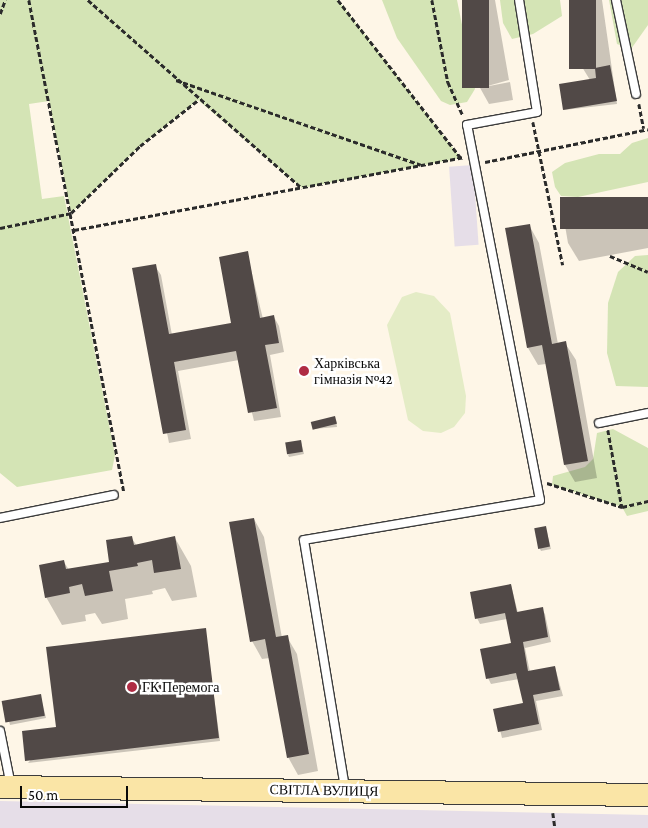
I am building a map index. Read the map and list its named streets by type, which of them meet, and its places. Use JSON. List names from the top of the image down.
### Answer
{
  "streets": {
    "street": ["СВІТЛА ВУЛИЦЯ"]
  },
  "places": ["Харківська гімназія №42", "ГК Перемога"],
  "scale_bar": "50 m"
}
